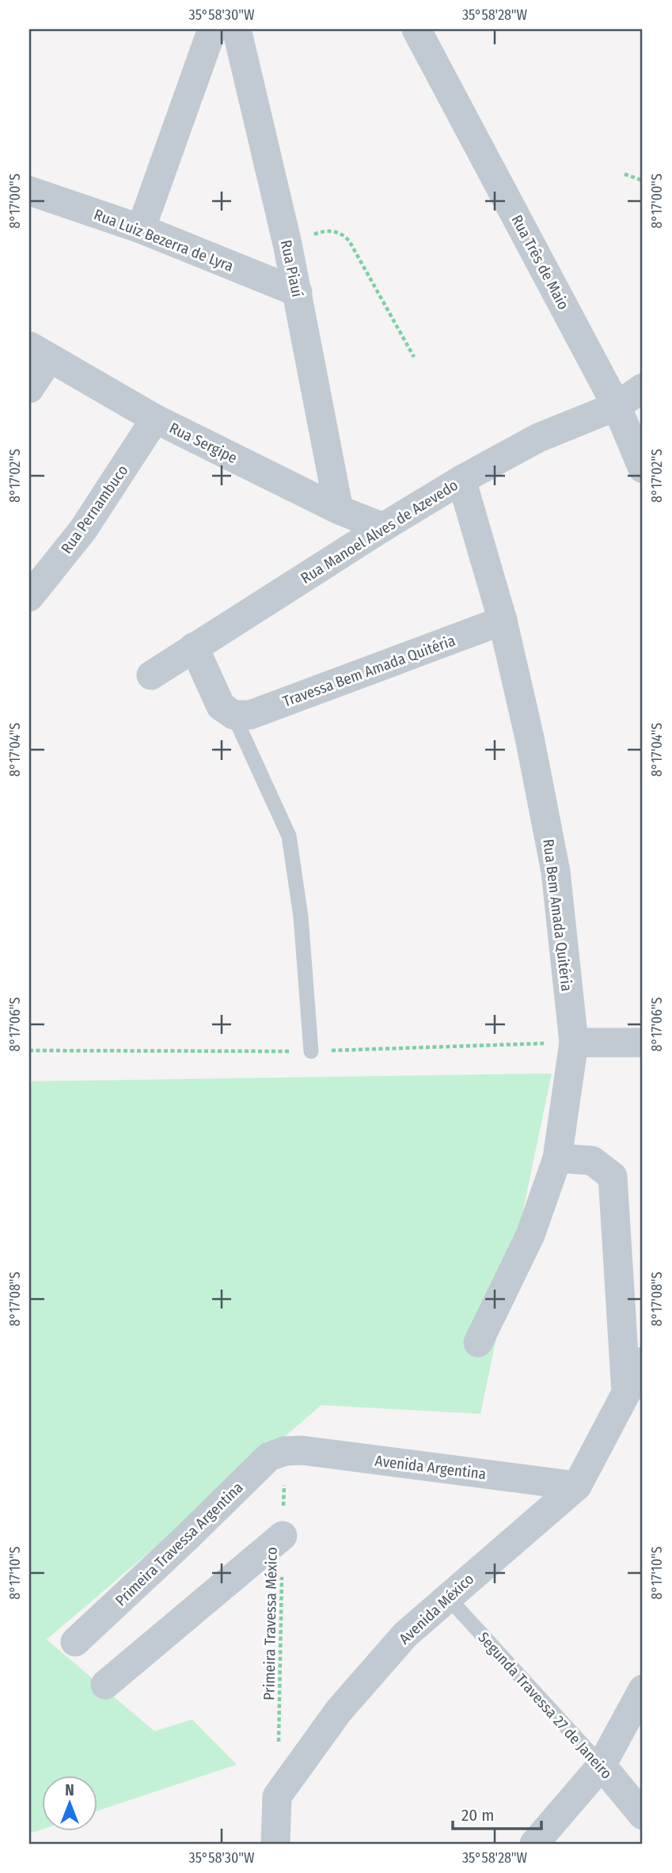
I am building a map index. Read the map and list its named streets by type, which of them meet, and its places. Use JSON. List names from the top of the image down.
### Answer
{
  "streets": {
    "street": [
      "Rua Luiz Bezerra de Lyra",
      "Rua Três de Maio",
      "Rua Piauí",
      "Rua Sergipe",
      "Rua Pernambuco",
      "Rua Manoel Alves de Azevedo",
      "Travessa Bem Amada Quitéria",
      "Rua Bem Amada Quitéria",
      "Avenida Argentina",
      "Primeira Travessa Argentina",
      "Avenida México",
      "Segunda Travessa 27 de Janeiro"
    ],
    "path": ["Primeira Travessa México"]
  },
  "crossings": [
    ["Rua Luiz Bezerra de Lyra", "Rua Piauí"],
    ["Rua Três de Maio", "Rua Manoel Alves de Azevedo"],
    ["Rua Piauí", "Rua Sergipe"],
    ["Rua Sergipe", "Rua Pernambuco"],
    ["Rua Sergipe", "Rua Manoel Alves de Azevedo"],
    ["Rua Manoel Alves de Azevedo", "Rua Bem Amada Quitéria"],
    ["Travessa Bem Amada Quitéria", "Rua Bem Amada Quitéria"],
    ["Avenida Argentina", "Primeira Travessa Argentina"],
    ["Avenida Argentina", "Avenida México"],
    ["Avenida Argentina", "Primeira Travessa México"],
    ["Primeira Travessa Argentina", "Primeira Travessa México"],
    ["Avenida México", "Segunda Travessa 27 de Janeiro"]
  ],
  "scale_bar": "20 m",
  "north": "top",
  "coordinates": [
    "35°58'30\"W",
    "35°58'28\"W",
    "8°17'00\"S",
    "8°17'02\"S",
    "8°17'04\"S",
    "8°17'06\"S",
    "8°17'08\"S",
    "8°17'10\"S"
  ]
}
